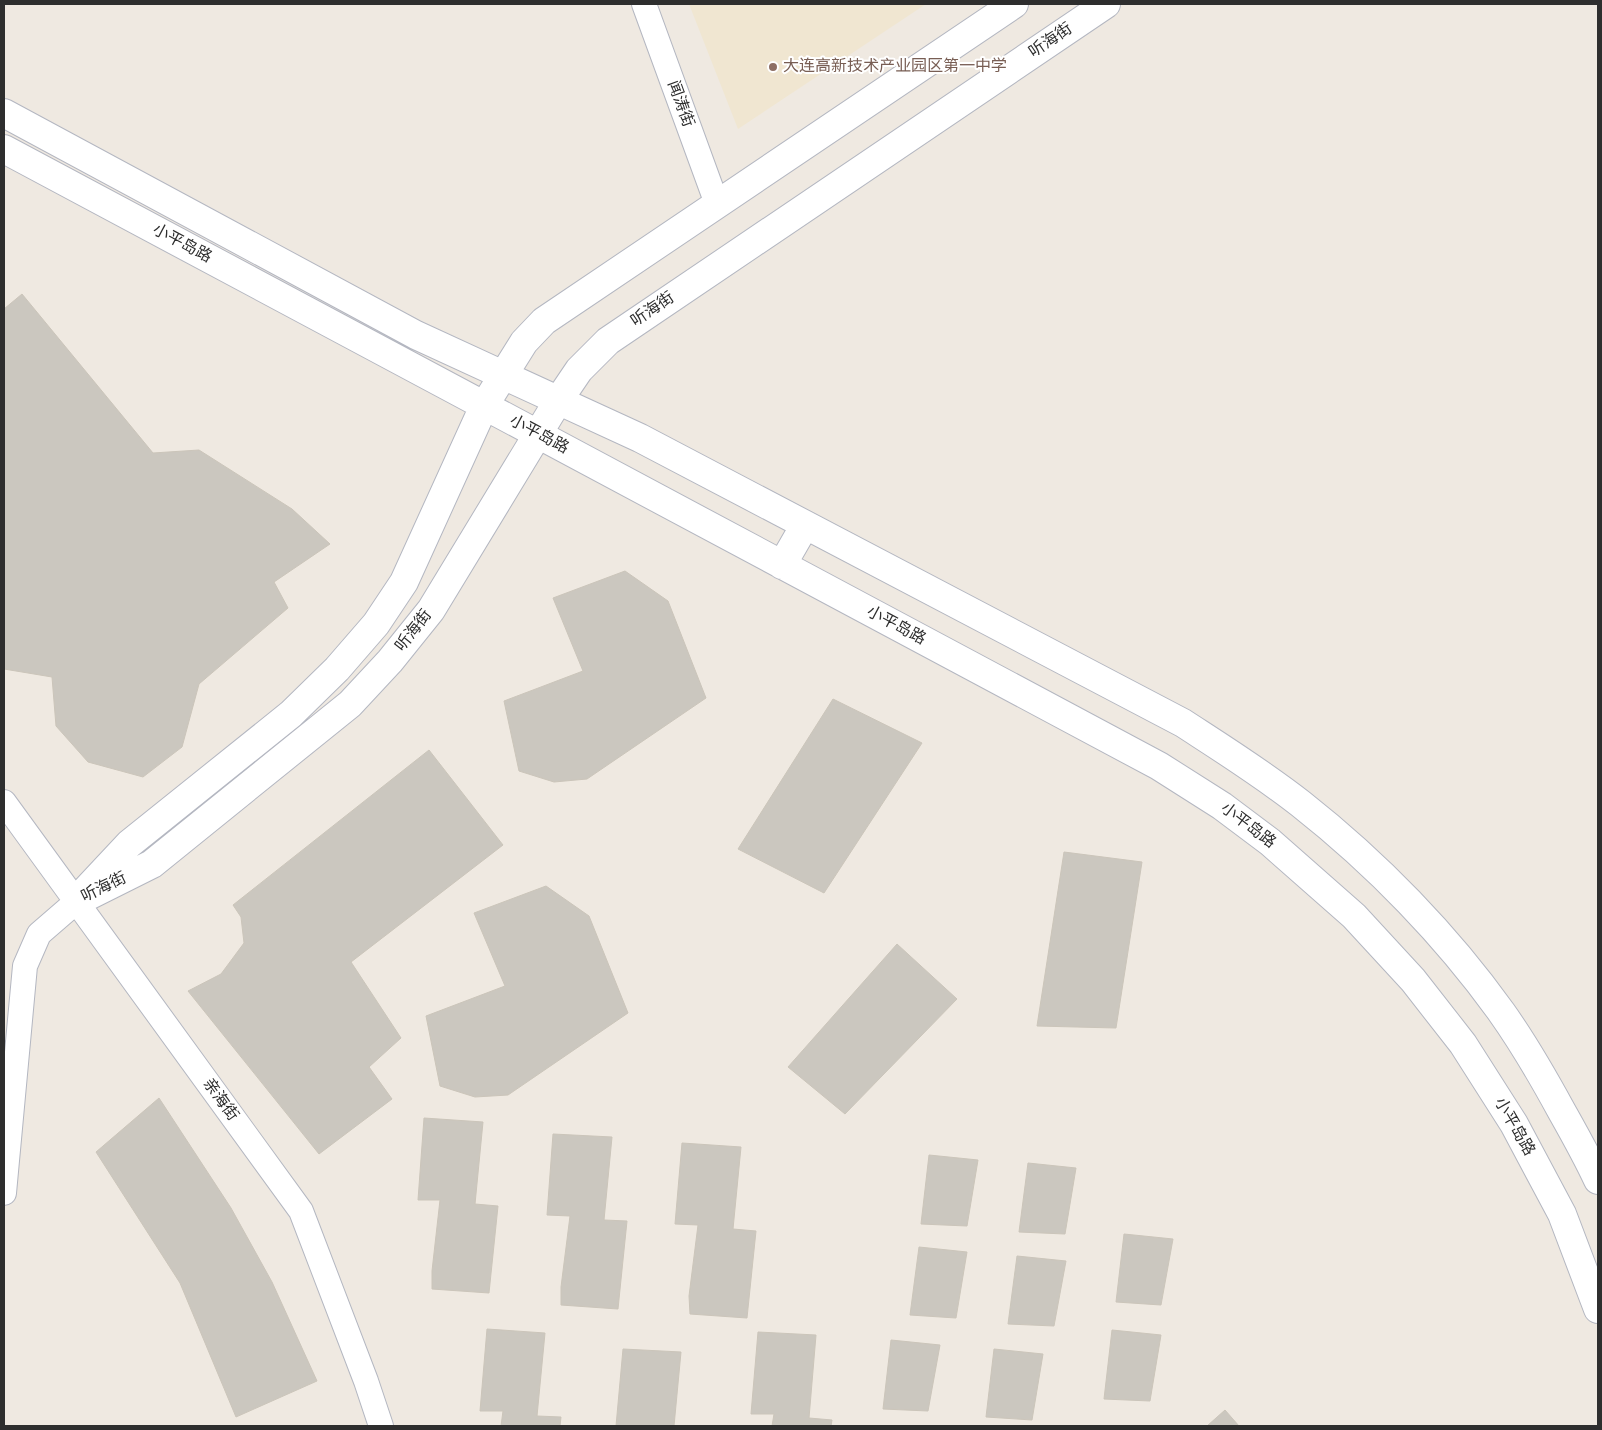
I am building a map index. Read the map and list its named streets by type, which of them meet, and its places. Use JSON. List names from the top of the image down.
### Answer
{
  "streets": {
    "street": [
      "听海街",
      "闻涛街",
      "小平岛路",
      "亲海街"
    ]
  },
  "crossings": [
    ["听海街", "闻涛街"],
    ["听海街", "小平岛路"],
    ["听海街", "亲海街"]
  ],
  "places": ["大连高新技术产业园区第一中学"]
}
